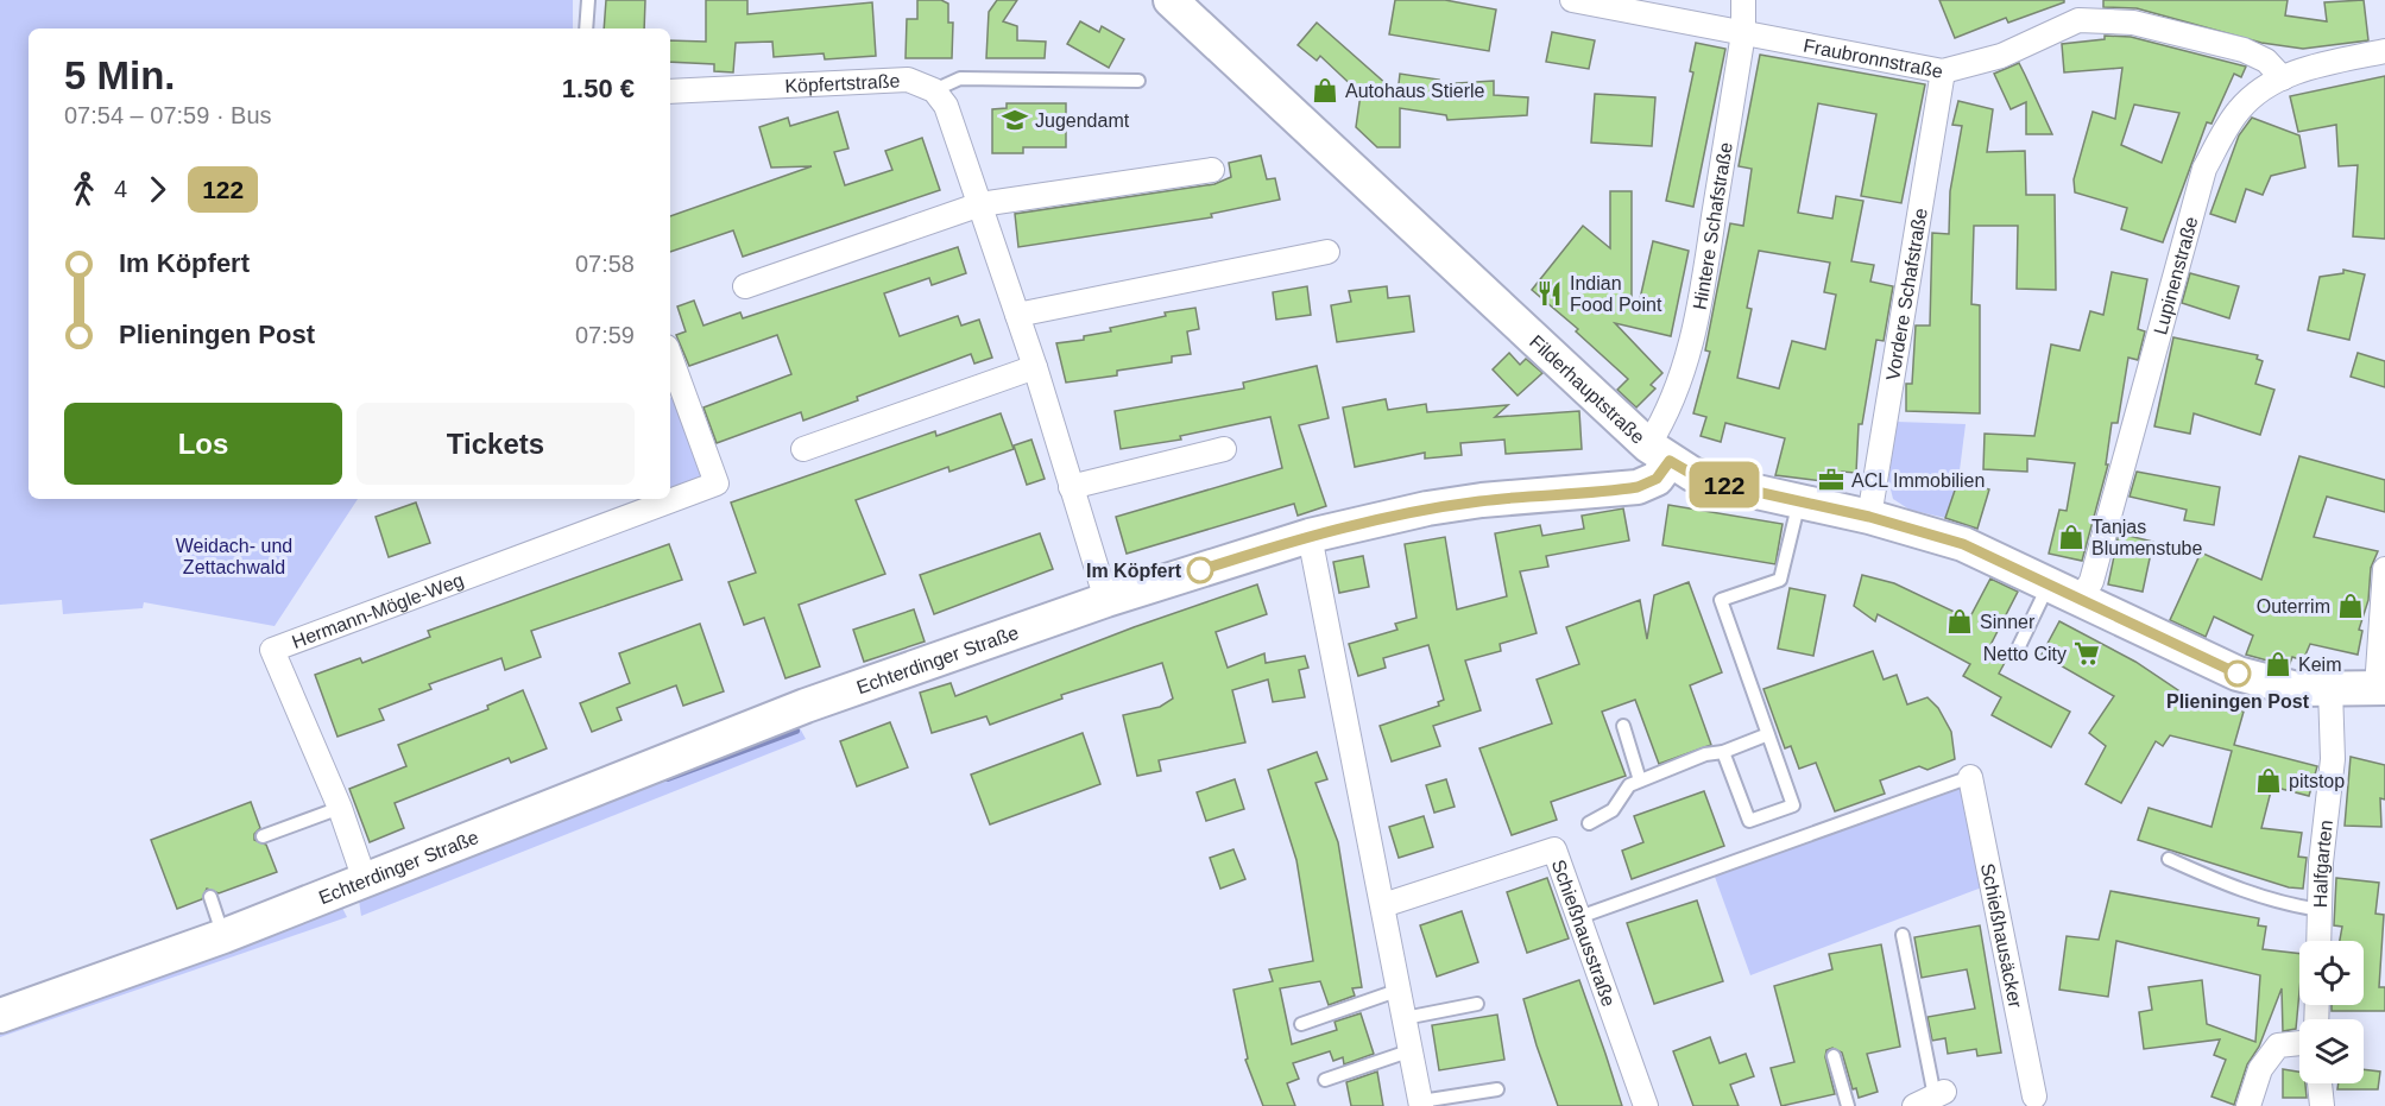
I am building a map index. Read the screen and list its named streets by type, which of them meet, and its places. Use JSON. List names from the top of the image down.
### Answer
{
  "streets": {
    "street": [
      "Fraubronnstraße",
      "Köpfertstraße",
      "Hintere Schafstraße",
      "Lupinenstraße",
      "Vordere Schafstraße",
      "Filderhauptstraße",
      "Hermann-Mögle-Weg",
      "Echterdinger Straße",
      "Halfgarten",
      "Schießhausstraße",
      "Schießhausäcker"
    ]
  },
  "crossings": [
    ["Fraubronnstraße", "Hintere Schafstraße"],
    ["Fraubronnstraße", "Lupinenstraße"],
    ["Fraubronnstraße", "Vordere Schafstraße"],
    ["Hintere Schafstraße", "Filderhauptstraße"],
    ["Hintere Schafstraße", "Echterdinger Straße"],
    ["Lupinenstraße", "Filderhauptstraße"],
    ["Vordere Schafstraße", "Filderhauptstraße"],
    ["Filderhauptstraße", "Echterdinger Straße"],
    ["Filderhauptstraße", "Halfgarten"],
    ["Hermann-Mögle-Weg", "Echterdinger Straße"]
  ],
  "parks": ["Weidach- und Zettachwald"],
  "places": {
    "shop": [
      "Autohaus Stierle",
      "Tanjas Blumenstube",
      "Outerrim",
      "Sinner",
      "Keim",
      "pitstop"
    ],
    "school or university": ["Jugendamt"],
    "restaurant": ["Indian Food Point"],
    "office": ["ACL Immobilien"],
    "other": ["Im Köpfert", "Plieningen Post"],
    "supermarket": ["Netto City"]
  },
  "lines": ["bus line 122"],
  "page": {
    "on_map": "122",
    "heading": ["5 Min.", "07:54 – 07:59 · Bus", "1.50 €"],
    "legs": ["4", "122"],
    "list": [
      {
        "name": "Im Köpfert",
        "value": "07:58"
      },
      {
        "name": "Plieningen Post",
        "value": "07:59"
      }
    ],
    "buttons": ["Los", "Tickets"]
  }
}
